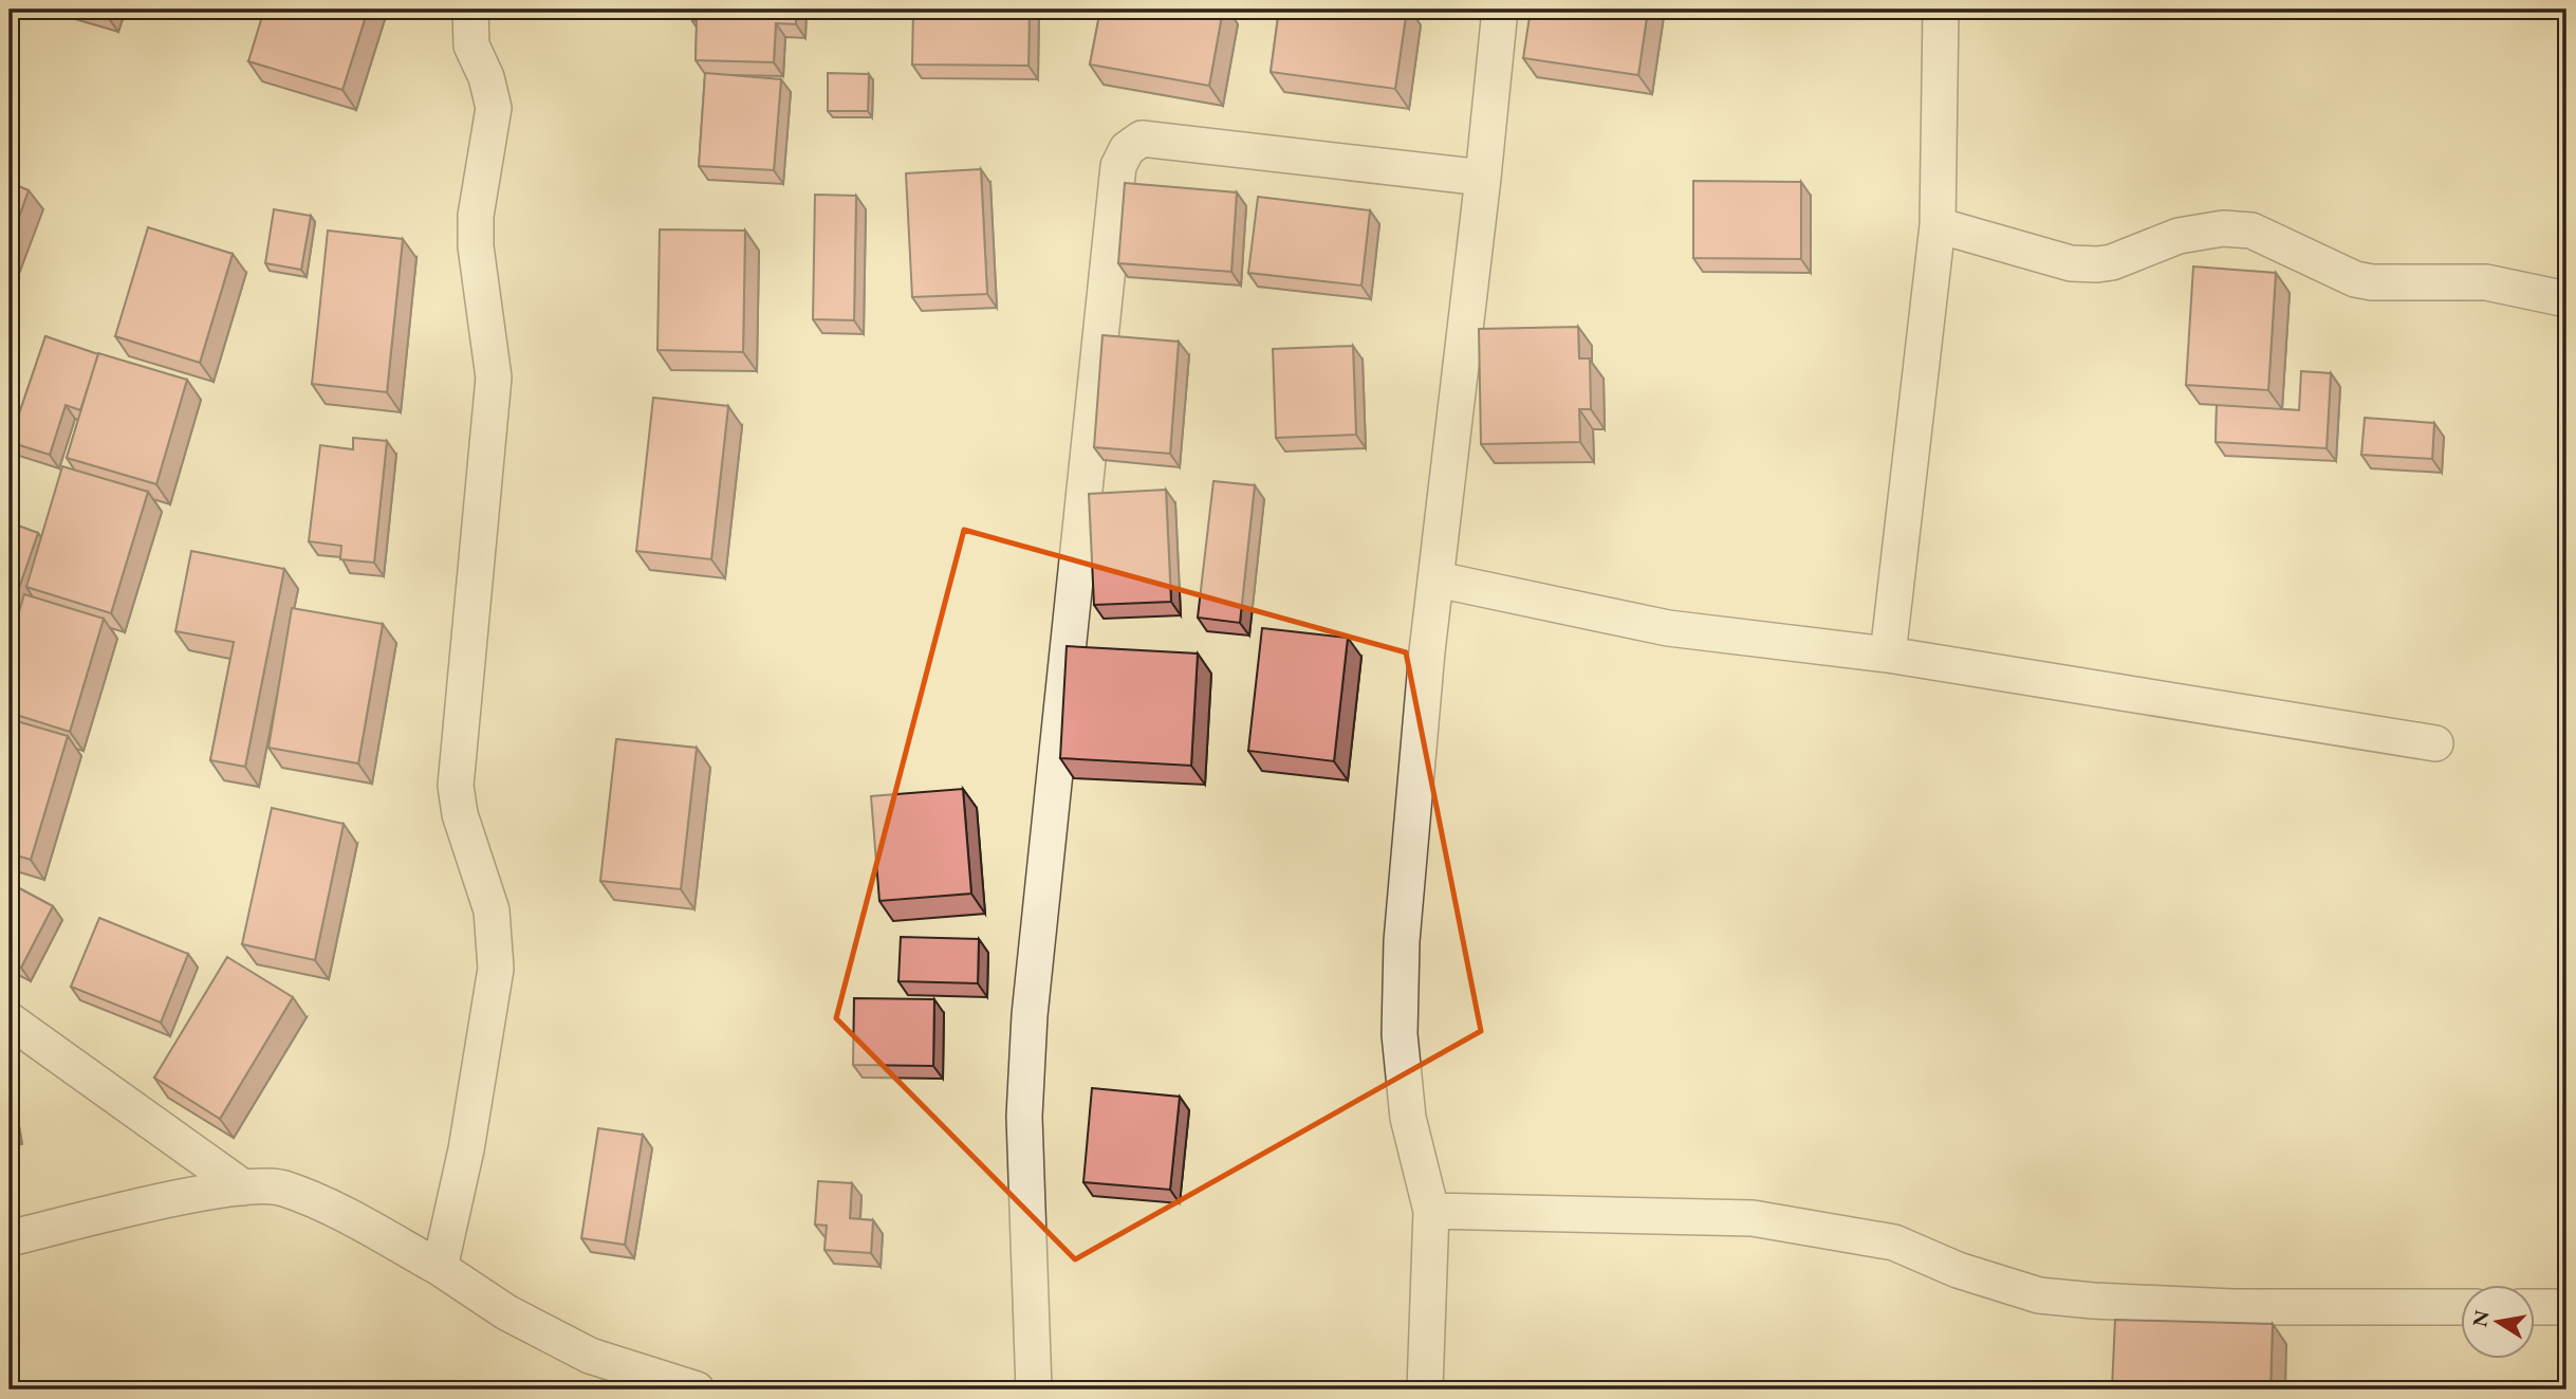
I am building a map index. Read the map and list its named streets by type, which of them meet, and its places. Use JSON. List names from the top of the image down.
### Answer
{
  "north": "left"
}
